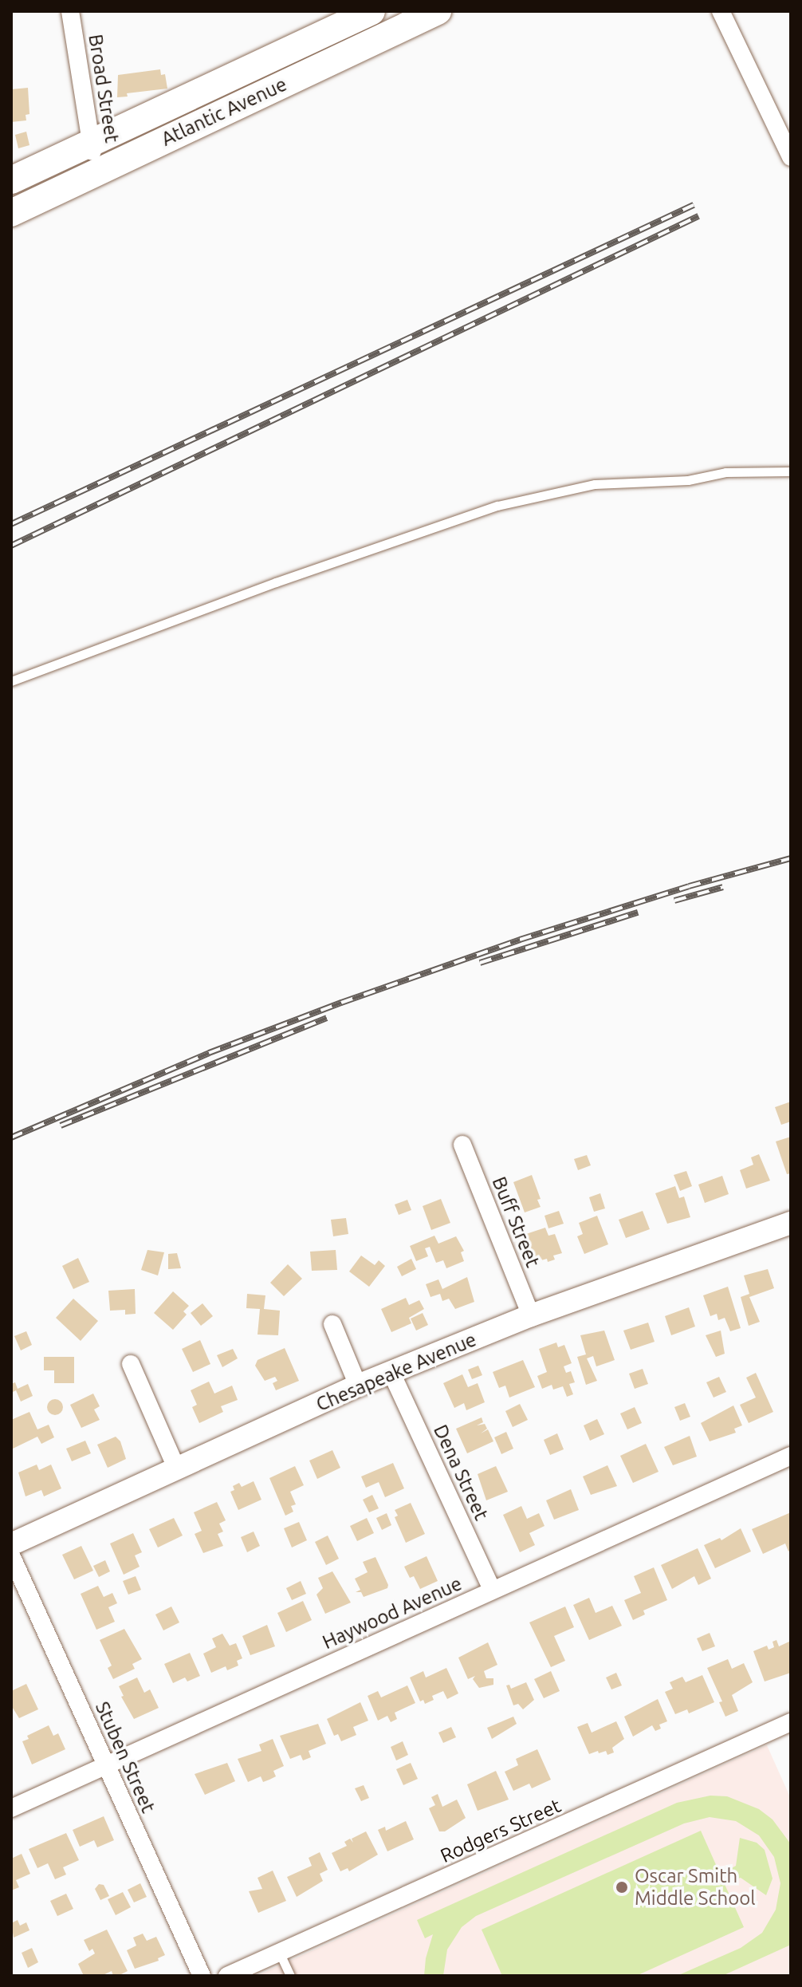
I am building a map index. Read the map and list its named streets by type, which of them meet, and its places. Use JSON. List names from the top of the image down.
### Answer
{
  "streets": {
    "main road": ["Atlantic Avenue"],
    "street": [
      "Broad Street",
      "Buff Street",
      "Chesapeake Avenue",
      "Dena Street",
      "Haywood Avenue",
      "Stuben Street",
      "Rodgers Street"
    ]
  },
  "crossings": [
    ["Broad Street", "Atlantic Avenue"],
    ["Buff Street", "Chesapeake Avenue"],
    ["Chesapeake Avenue", "Dena Street"],
    ["Dena Street", "Haywood Avenue"],
    ["Haywood Avenue", "Stuben Street"]
  ],
  "places": ["Oscar Smith Middle School"]
}
